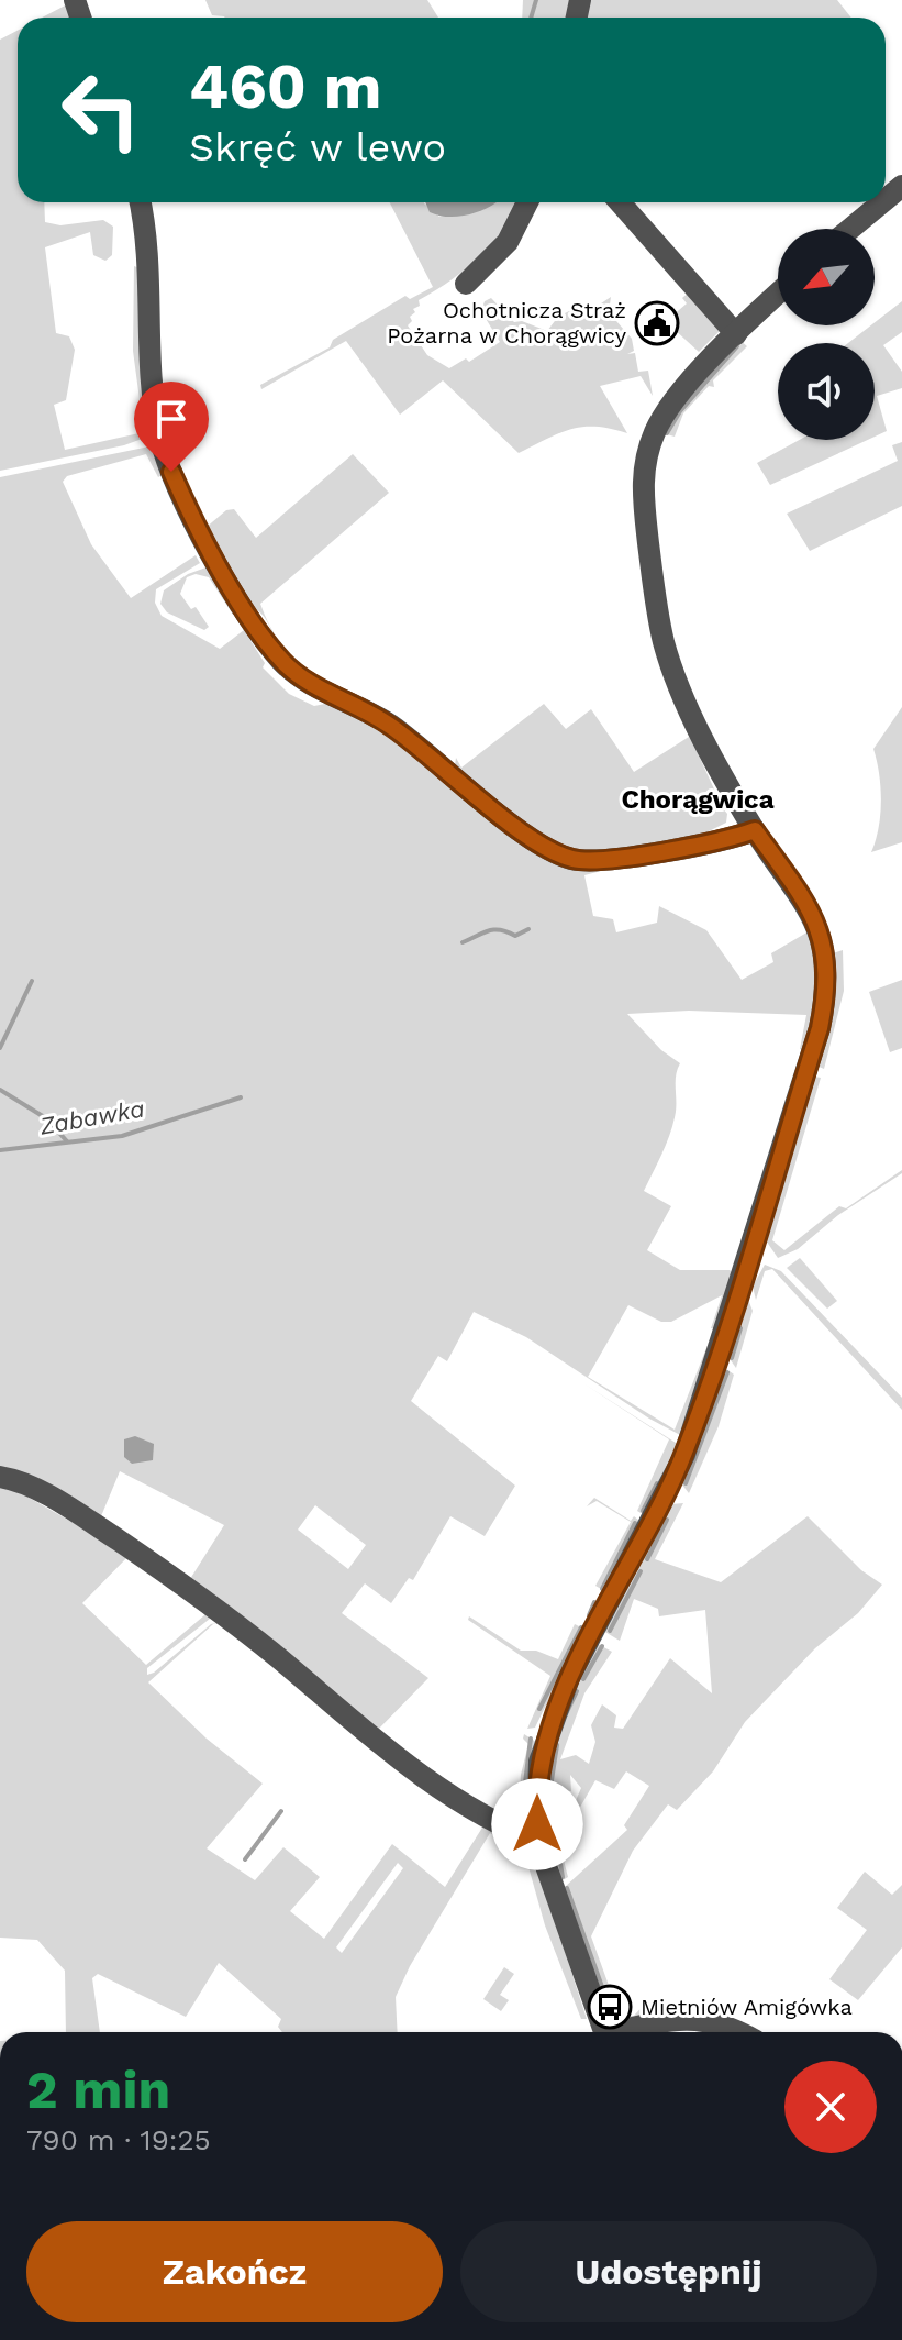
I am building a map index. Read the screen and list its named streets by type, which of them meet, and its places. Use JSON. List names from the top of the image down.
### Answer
{
  "districts": ["Chorągwica"],
  "water": ["Zabawka"],
  "places": {
    "public building": ["Ochotnicza Straż Pożarna w Chorągwicy"],
    "bus stop": ["Mietniów Amigówka"]
  },
  "north": "bottom left",
  "page": {
    "turn": ["460 m", "Skręć w lewo"],
    "heading": ["2 min", "790 m · 19:25"],
    "buttons": ["Zakończ", "Udostępnij"]
  }
}
